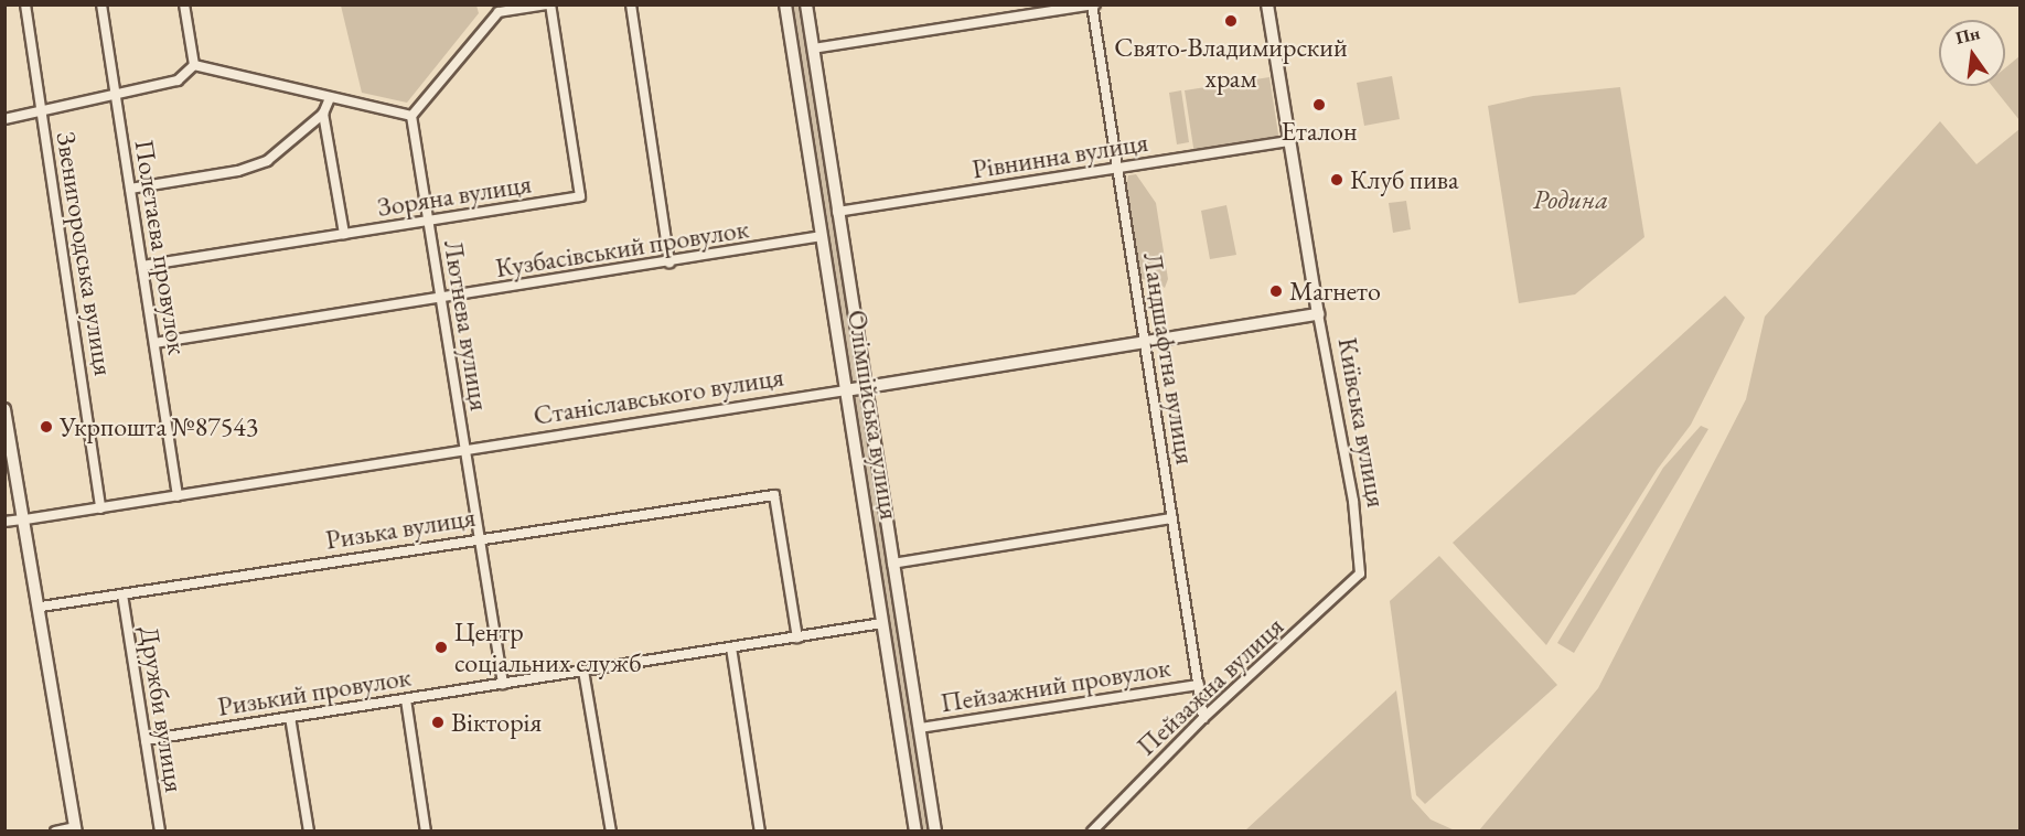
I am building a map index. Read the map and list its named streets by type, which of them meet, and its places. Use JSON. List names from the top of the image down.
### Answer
{
  "streets": {
    "main road": ["Станіславського вулиця", "Олімпійська вулиця", "Київська вулиця"],
    "street": [
      "Рівнинна вулиця",
      "Зоряна вулиця",
      "Полєтаєва провулок",
      "Кузбасівський провулок",
      "Звенигородська вулиця",
      "Лютнева вулиця",
      "Ландшафтна вулиця",
      "Ризька вулиця",
      "Пейзажний провулок",
      "Пейзажна вулиця",
      "Ризький провулок",
      "Дружби вулиця"
    ]
  },
  "crossings": [
    ["Рівнинна вулиця", "Ландшафтна вулиця"],
    ["Рівнинна вулиця", "Олімпійська вулиця"],
    ["Рівнинна вулиця", "Київська вулиця"],
    ["Зоряна вулиця", "Полєтаєва провулок"],
    ["Зоряна вулиця", "Лютнева вулиця"],
    ["Полєтаєва провулок", "Кузбасівський провулок"],
    ["Полєтаєва провулок", "Станіславського вулиця"],
    ["Кузбасівський провулок", "Лютнева вулиця"],
    ["Кузбасівський провулок", "Олімпійська вулиця"],
    ["Звенигородська вулиця", "Станіславського вулиця"],
    ["Лютнева вулиця", "Станіславського вулиця"],
    ["Лютнева вулиця", "Ризька вулиця"],
    ["Лютнева вулиця", "Ризький провулок"],
    ["Ландшафтна вулиця", "Станіславського вулиця"],
    ["Ландшафтна вулиця", "Пейзажний провулок"],
    ["Ландшафтна вулиця", "Пейзажна вулиця"],
    ["Станіславського вулиця", "Олімпійська вулиця"],
    ["Станіславського вулиця", "Київська вулиця"],
    ["Олімпійська вулиця", "Пейзажний провулок"],
    ["Олімпійська вулиця", "Ризький провулок"],
    ["Київська вулиця", "Пейзажна вулиця"],
    ["Ризька вулиця", "Ризький провулок"],
    ["Ризька вулиця", "Дружби вулиця"],
    ["Ризький провулок", "Дружби вулиця"]
  ],
  "parks": ["Родина"],
  "places": [
    "Свято-Владимирский храм",
    "Еталон",
    "Клуб пива",
    "Магнето",
    "Укрпошта №87543",
    "Центр соціальних служб",
    "Вікторія"
  ],
  "north": "top"
}
